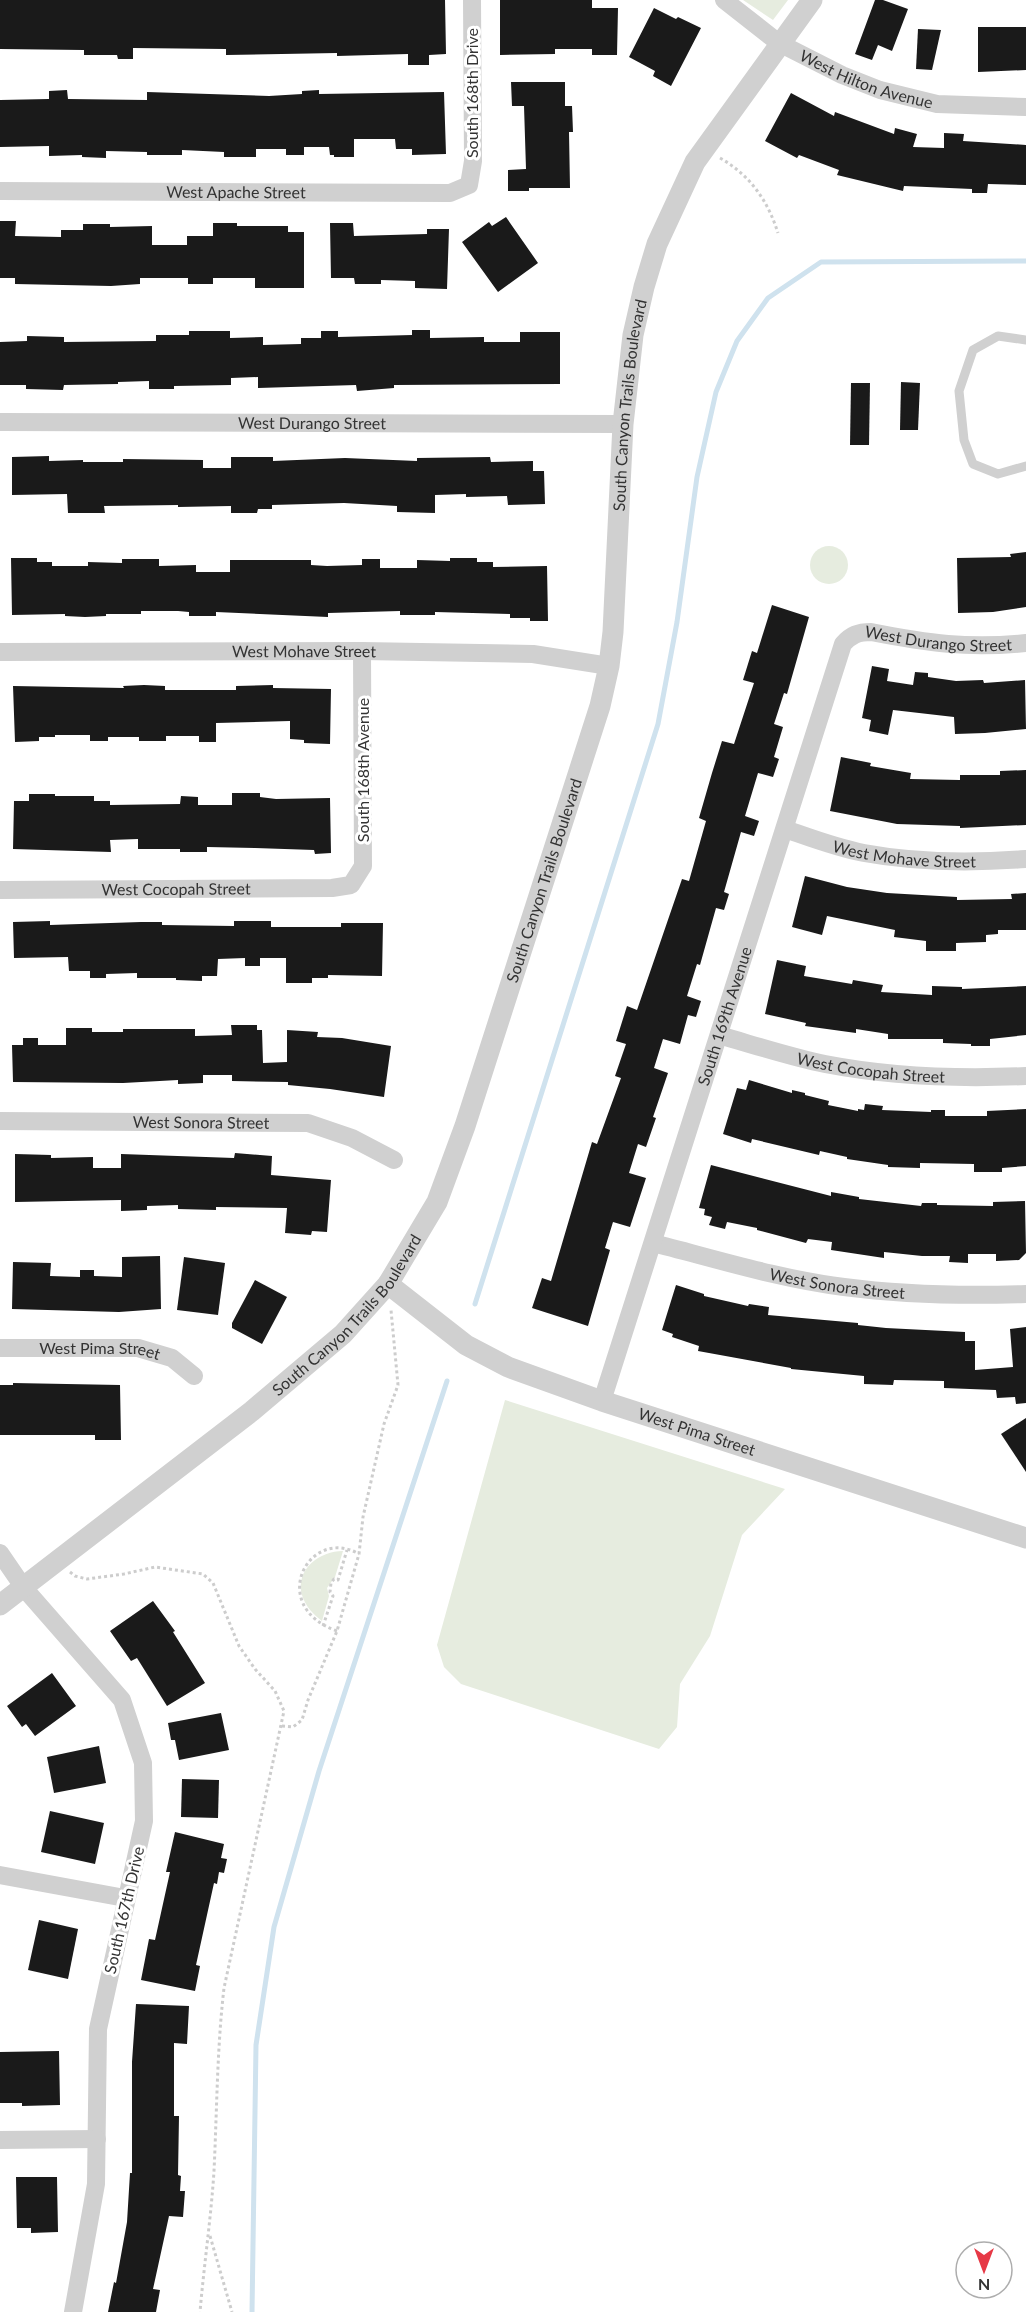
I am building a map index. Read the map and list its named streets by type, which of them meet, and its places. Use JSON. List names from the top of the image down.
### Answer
{
  "streets": {
    "street": [
      "West Hilton Avenue",
      "South 168th Drive",
      "West Apache Street",
      "South Canyon Trails Boulevard",
      "West Durango Street",
      "West Mohave Street",
      "South 168th Avenue",
      "West Cocopah Street",
      "South 169th Avenue",
      "West Sonora Street",
      "West Pima Street",
      "South 167th Drive"
    ]
  },
  "crossings": [
    ["West Hilton Avenue", "South Canyon Trails Boulevard"],
    ["South 168th Drive", "West Apache Street"],
    ["South Canyon Trails Boulevard", "West Durango Street"],
    ["South Canyon Trails Boulevard", "West Mohave Street"],
    ["South Canyon Trails Boulevard", "West Pima Street"],
    ["South Canyon Trails Boulevard", "South 167th Drive"],
    ["West Durango Street", "South 169th Avenue"],
    ["West Mohave Street", "South 168th Avenue"],
    ["West Mohave Street", "South 169th Avenue"],
    ["South 168th Avenue", "West Cocopah Street"],
    ["West Cocopah Street", "South 169th Avenue"],
    ["South 169th Avenue", "West Sonora Street"],
    ["South 169th Avenue", "West Pima Street"]
  ],
  "north": "bottom"
}
